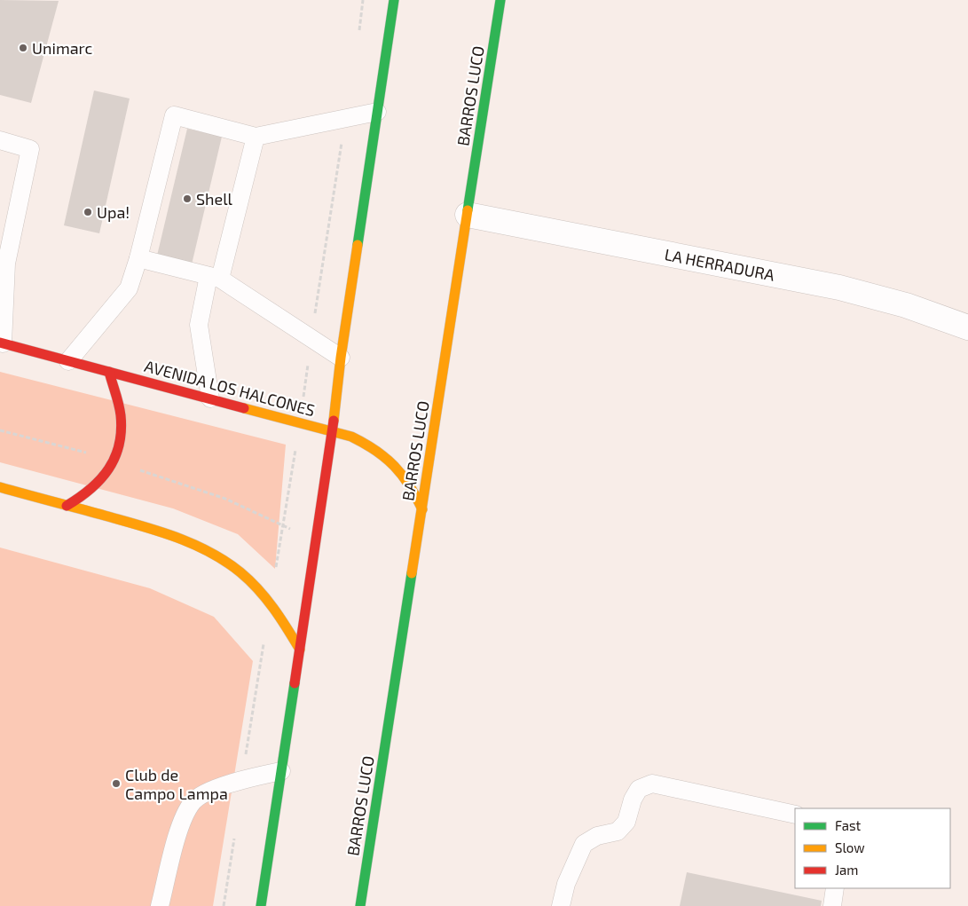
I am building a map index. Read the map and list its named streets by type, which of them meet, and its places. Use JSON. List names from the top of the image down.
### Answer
{
  "streets": {
    "main road": ["BARROS LUCO", "AVENIDA LOS HALCONES"],
    "street": ["LA HERRADURA"]
  },
  "crossings": [
    ["BARROS LUCO", "LA HERRADURA"],
    ["BARROS LUCO", "AVENIDA LOS HALCONES"]
  ],
  "places": [
    "Unimarc",
    "Shell",
    "Upa!",
    "Club de Campo Lampa"
  ],
  "legend": ["Fast", "Slow", "Jam"]
}
